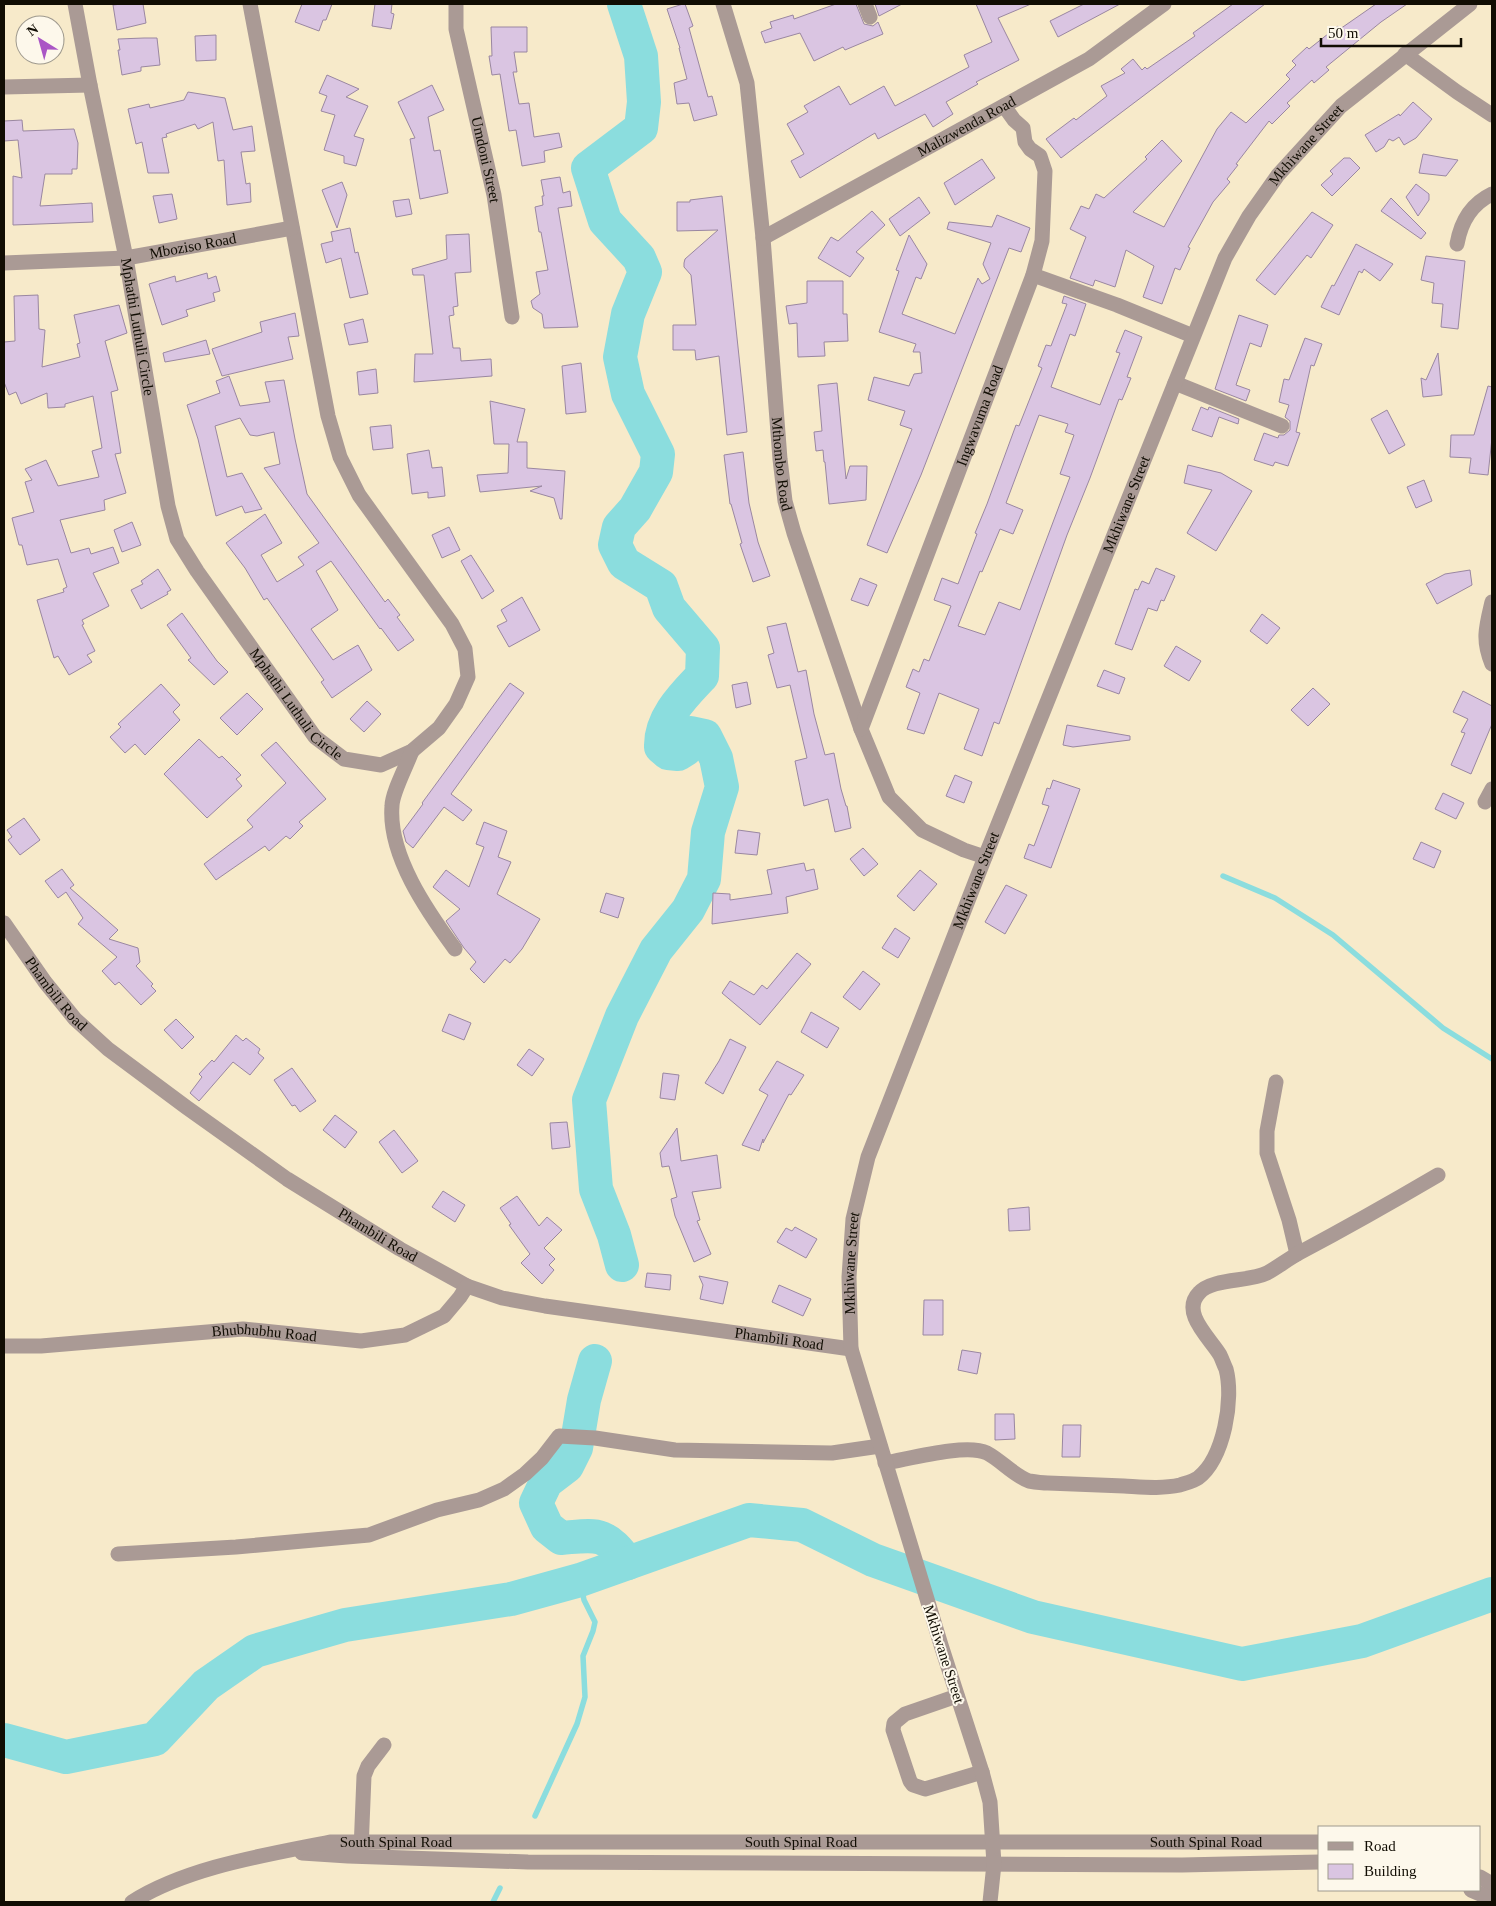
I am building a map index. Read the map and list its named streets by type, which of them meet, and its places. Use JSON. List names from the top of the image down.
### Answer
{
  "streets": {
    "street": [
      "Malizwenda Road",
      "Mkhiwane Street",
      "Umdoni Street",
      "Mboziso Road",
      "Mphathi Luthuli Circle",
      "Ingwavuma Road",
      "Mthombo Road",
      "Phambili Road",
      "Bhubhubhu Road",
      "South Spinal Road"
    ]
  },
  "crossings": [
    ["Malizwenda Road", "Ingwavuma Road"],
    ["Malizwenda Road", "Mthombo Road"],
    ["Mkhiwane Street", "Mthombo Road"],
    ["Mkhiwane Street", "Phambili Road"],
    ["Mkhiwane Street", "South Spinal Road"],
    ["Mboziso Road", "Mphathi Luthuli Circle"],
    ["Ingwavuma Road", "Mthombo Road"],
    ["Phambili Road", "Bhubhubhu Road"]
  ],
  "legend": ["Road", "Building"],
  "scale_bar": "50 m",
  "north": "top left"
}
